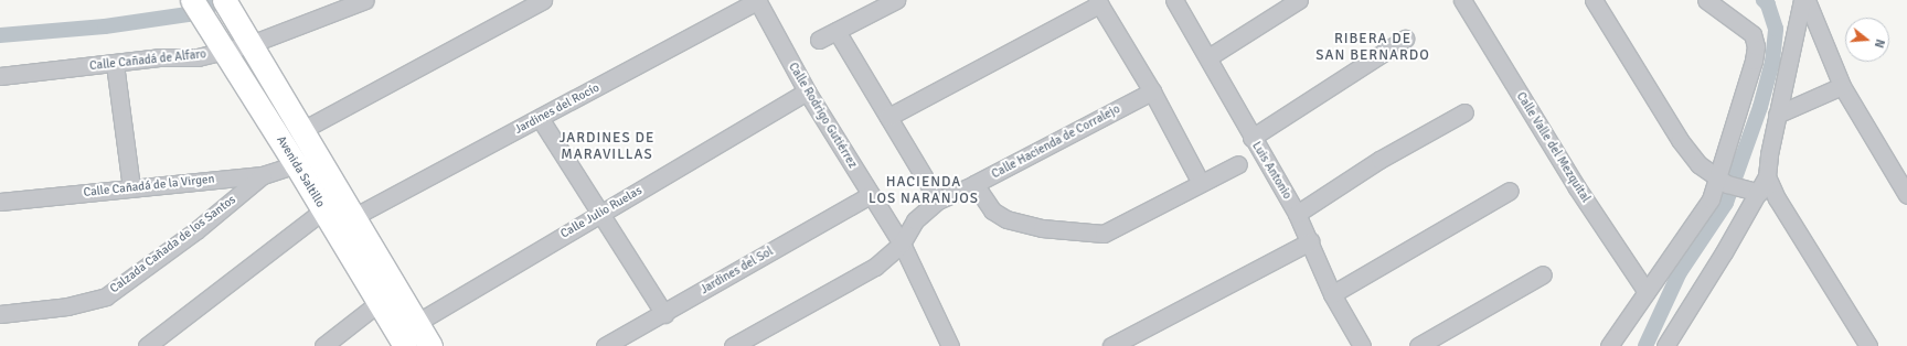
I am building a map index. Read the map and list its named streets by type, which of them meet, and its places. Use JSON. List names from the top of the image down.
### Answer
{
  "streets": {
    "street": [
      "Calle Cañadá de Alfaro",
      "Jardines del Rocío",
      "Calle Rodrigo Gutiérrez",
      "Calle Hacienda de Corralejo",
      "Calle Valle del Mezquital",
      "Luis Antonio",
      "Avenida Saltillo",
      "Calle Cañadá de la Virgen",
      "Calle Julio Ruelas",
      "Calzada Cañada de los Santos",
      "Jardines del Sol"
    ]
  },
  "crossings": [
    ["Calle Cañadá de Alfaro", "Avenida Saltillo"],
    ["Jardines del Rocío", "Calle Rodrigo Gutiérrez"],
    ["Jardines del Rocío", "Avenida Saltillo"],
    ["Calle Rodrigo Gutiérrez", "Calle Hacienda de Corralejo"],
    ["Calle Rodrigo Gutiérrez", "Calle Julio Ruelas"],
    ["Calle Rodrigo Gutiérrez", "Jardines del Sol"],
    ["Avenida Saltillo", "Calle Cañadá de la Virgen"],
    ["Avenida Saltillo", "Calle Julio Ruelas"],
    ["Calle Cañadá de la Virgen", "Calzada Cañada de los Santos"]
  ],
  "districts": ["RIBERA DE SAN BERNARDO", "JARDINES DE MARAVILLAS", "HACIENDA LOS NARANJOS"],
  "north": "right"
}
